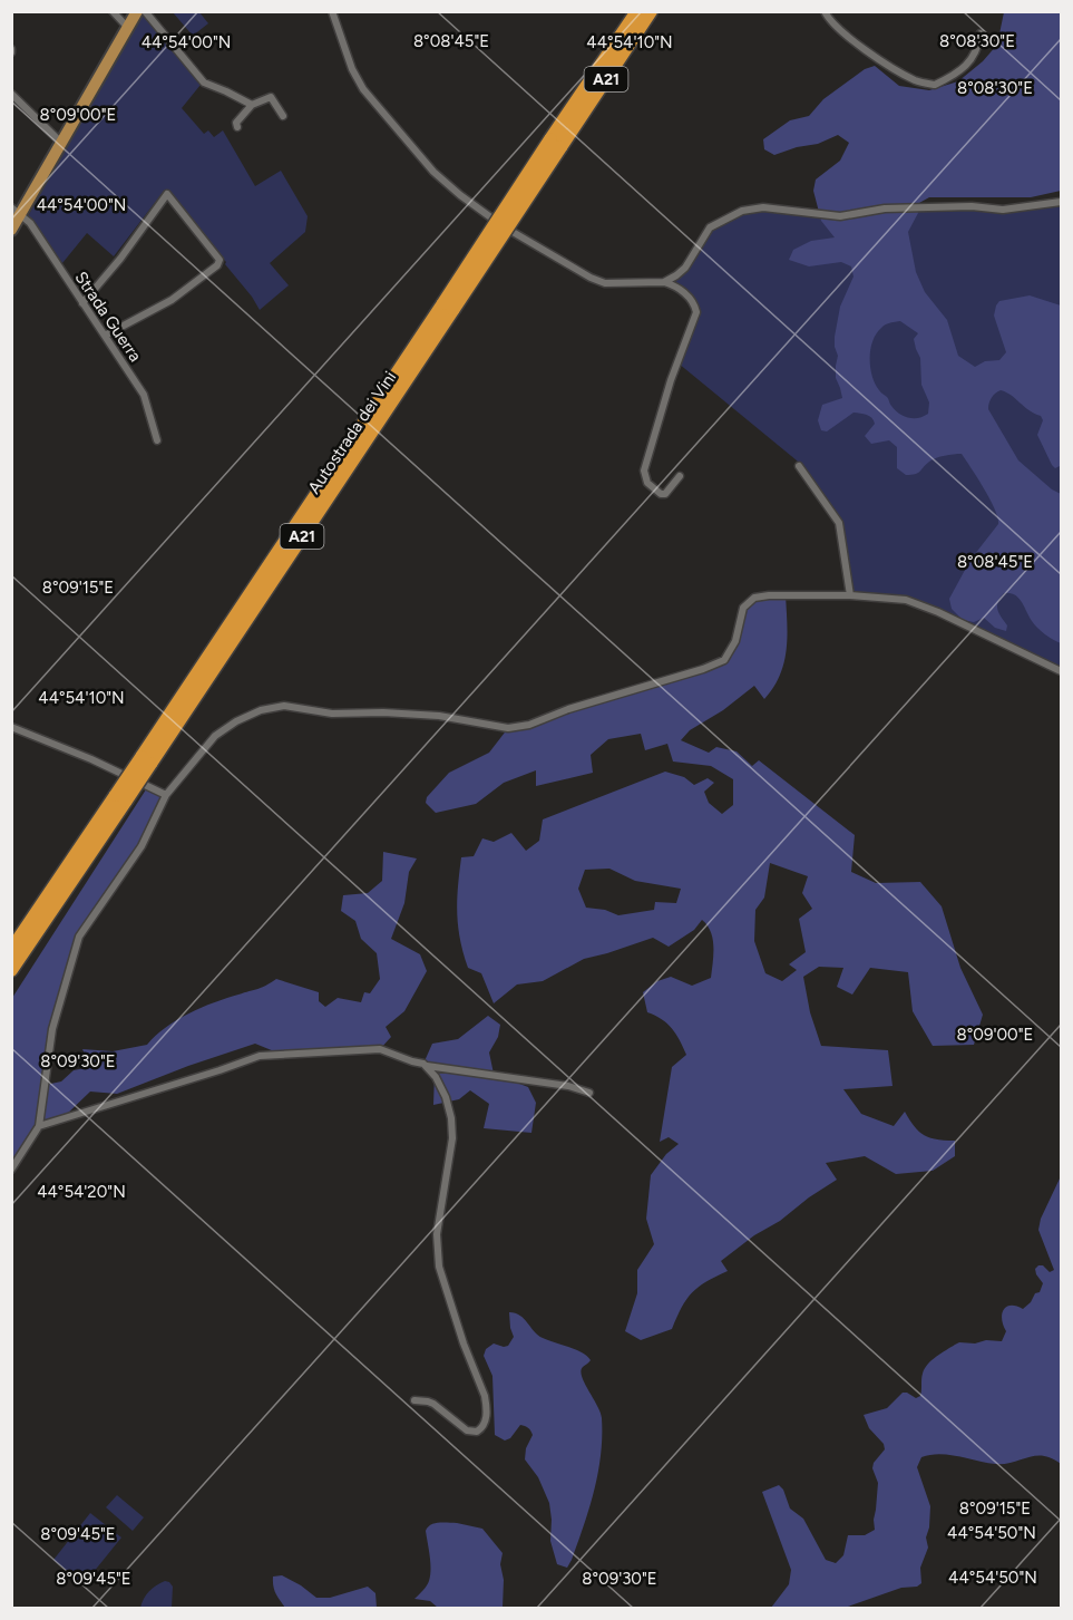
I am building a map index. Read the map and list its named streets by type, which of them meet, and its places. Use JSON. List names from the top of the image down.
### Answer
{
  "streets": {
    "highway": ["A21", "Autostrada dei Vini"],
    "street": ["Strada Guerra"]
  },
  "coordinates": [
    "8°08'45\"E",
    "8°08'30\"E",
    "44°54'00\"N",
    "44°54'10\"N",
    "8°09'00\"E",
    "8°09'15\"E",
    "8°09'30\"E",
    "44°54'20\"N",
    "44°54'50\"N",
    "8°09'45\"E"
  ]
}
